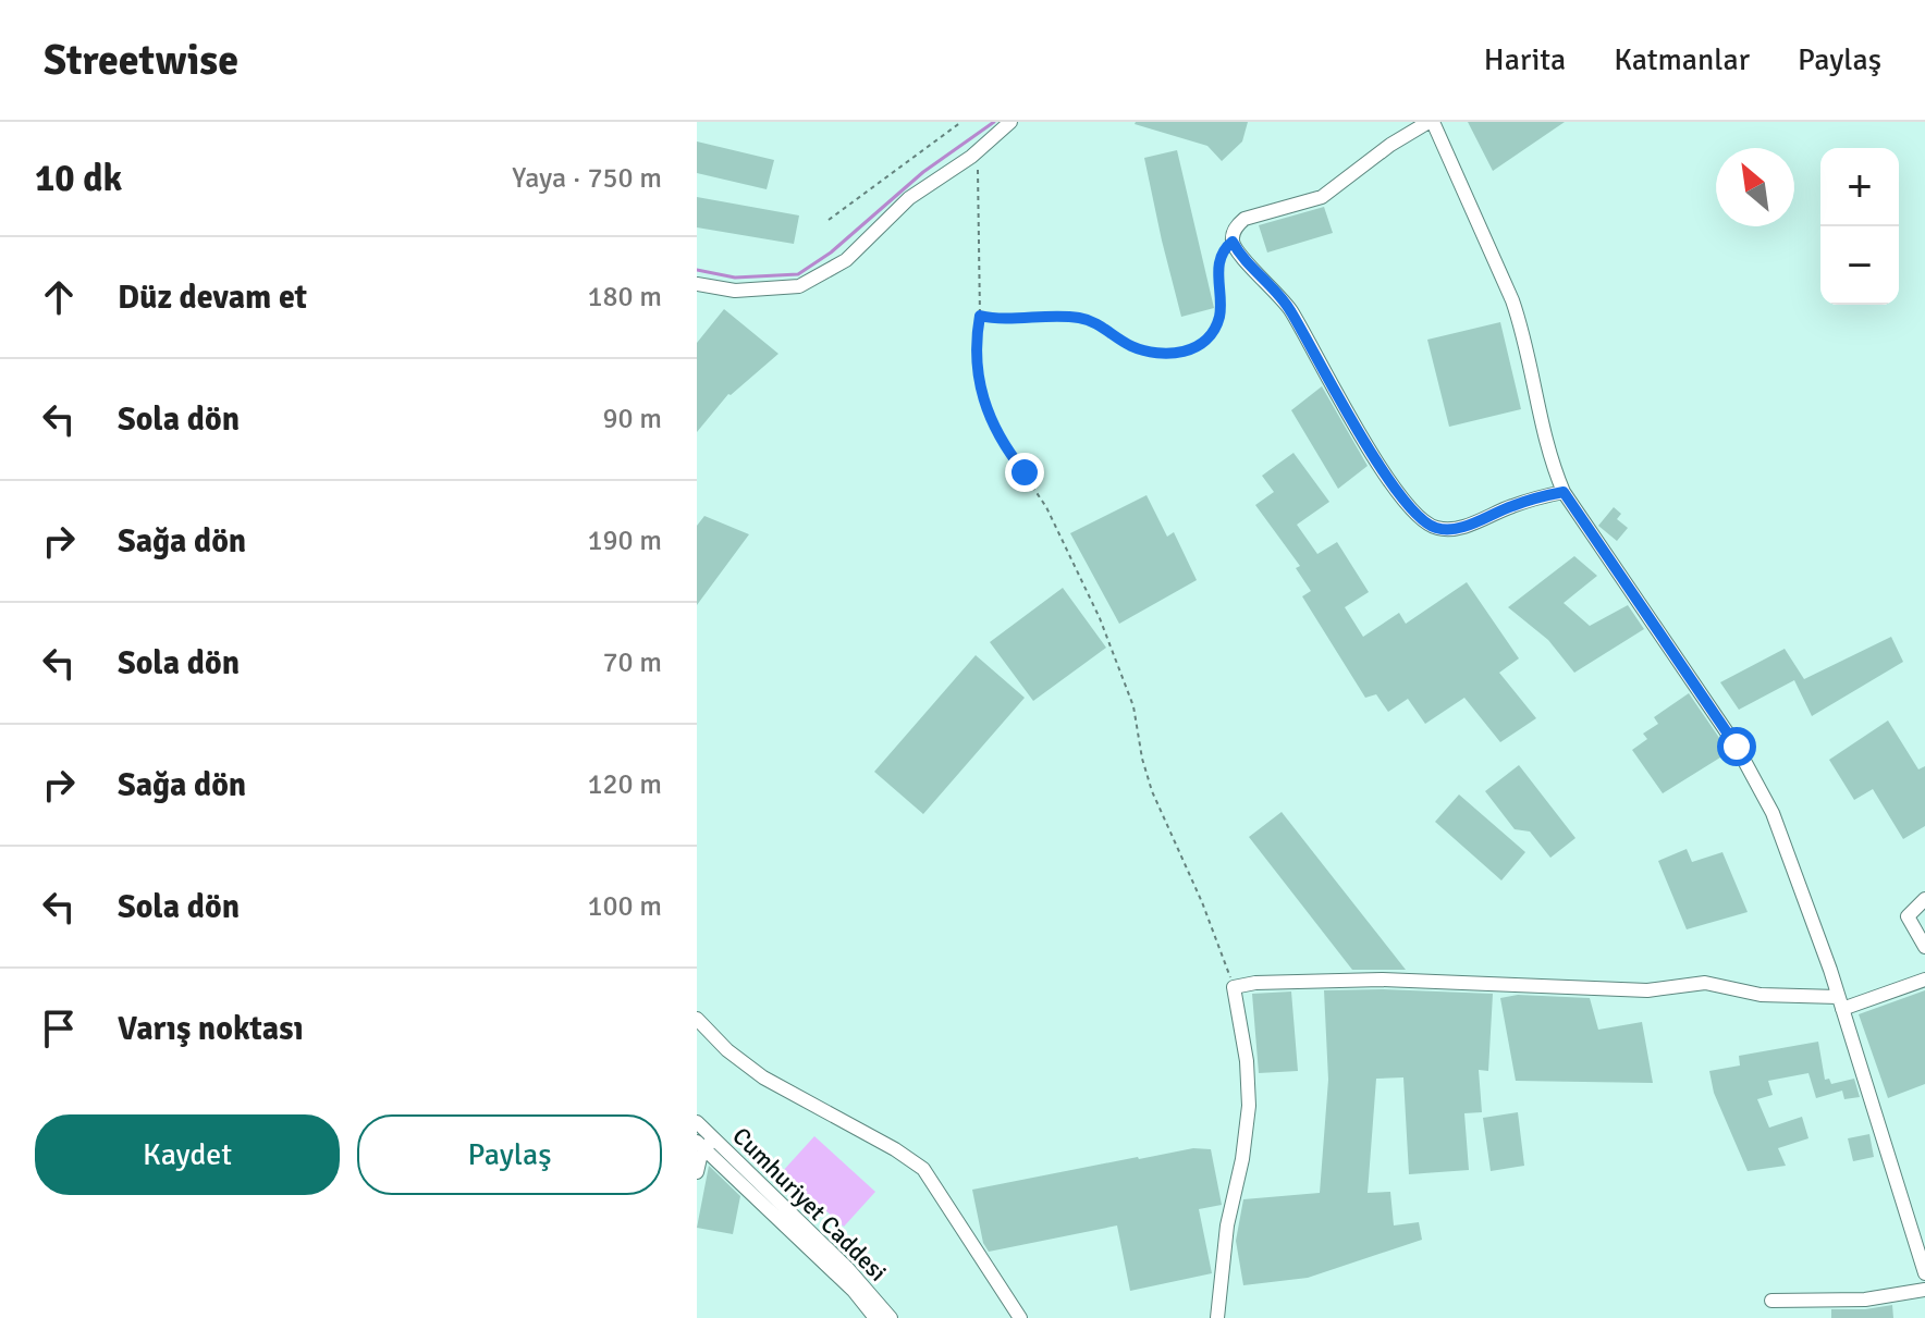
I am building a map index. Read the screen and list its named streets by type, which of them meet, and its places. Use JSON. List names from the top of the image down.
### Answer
{
  "streets": {
    "street": ["Cumhuriyet Caddesi"]
  },
  "north": "top left",
  "page": {
    "header": "Streetwise",
    "nav": ["Harita", "Katmanlar", "Paylaş"],
    "heading": ["10 dk", "Yaya · 750 m"],
    "map_buttons": ["+", "−"],
    "list": [
      ["Düz devam et", "180 m"],
      ["Sola dön", "90 m"],
      ["Sağa dön", "190 m"],
      ["Sola dön", "70 m"],
      ["Sağa dön", "120 m"],
      ["Sola dön", "100 m"],
      "Varış noktası"
    ],
    "buttons": ["Kaydet", "Paylaş"]
  }
}
